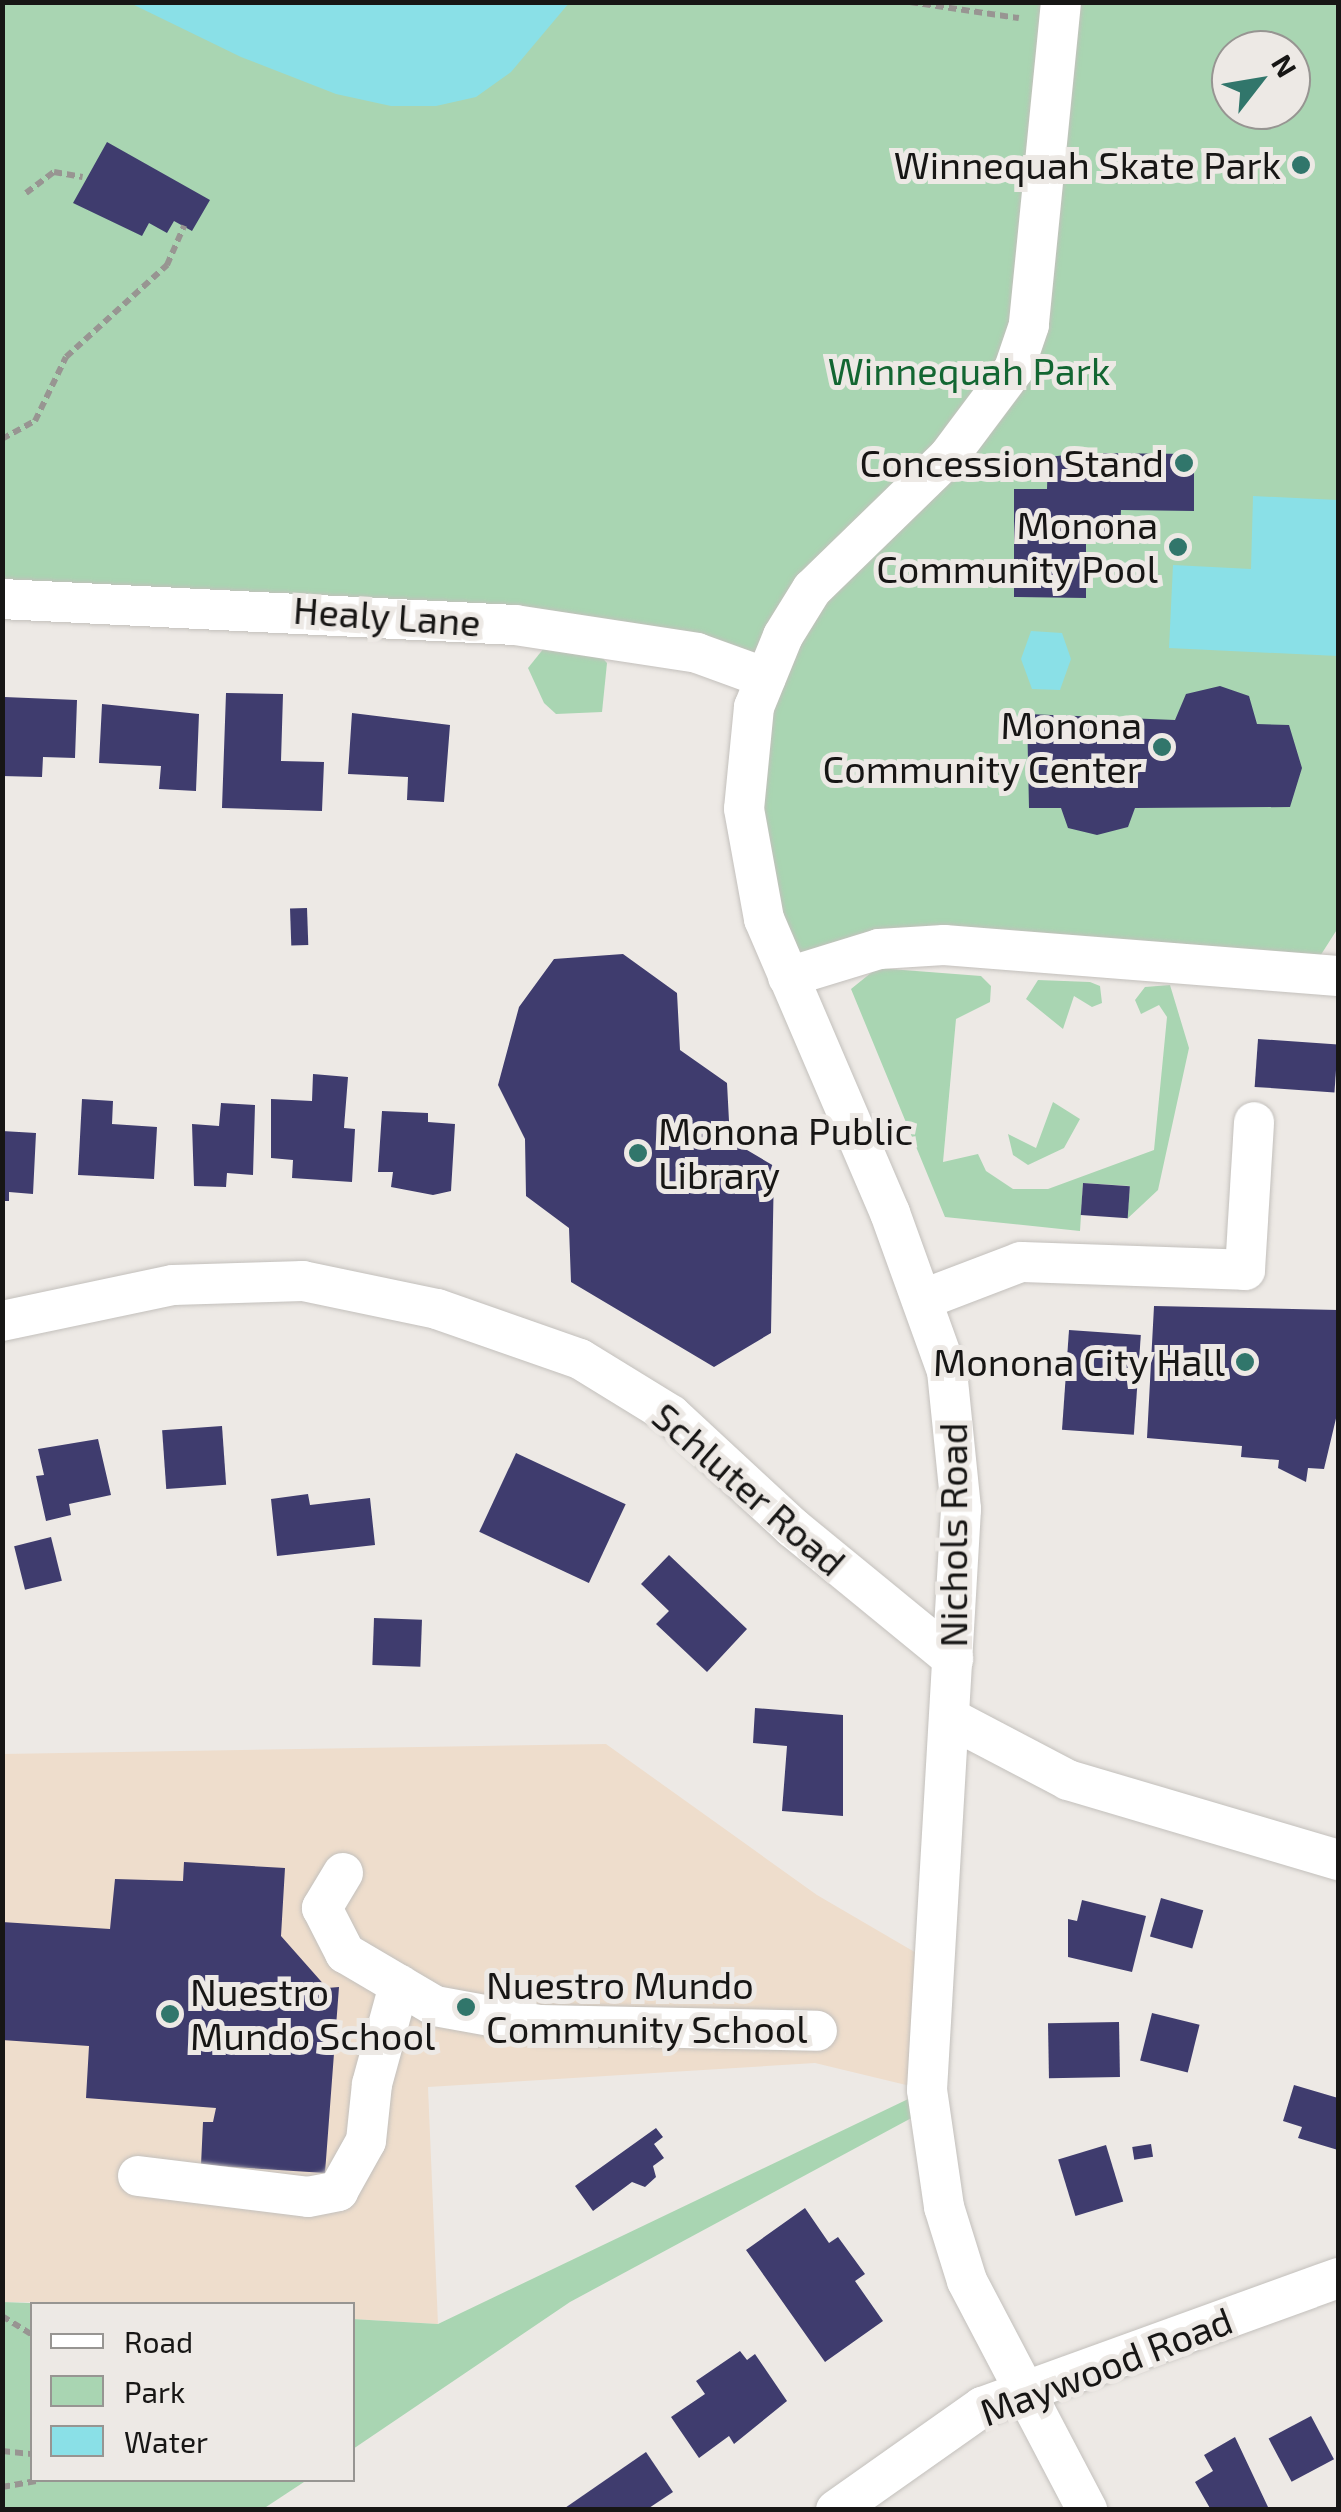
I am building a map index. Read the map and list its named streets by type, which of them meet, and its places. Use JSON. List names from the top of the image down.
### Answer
{
  "streets": {
    "street": [
      "Healy Lane",
      "Schluter Road",
      "Nichols Road",
      "Maywood Road"
    ]
  },
  "crossings": [
    ["Healy Lane", "Nichols Road"],
    ["Schluter Road", "Nichols Road"],
    ["Nichols Road", "Maywood Road"]
  ],
  "parks": ["Winnequah Park"],
  "places": [
    "Winnequah Skate Park",
    "Concession Stand",
    "Monona Community Pool",
    "Monona Community Center",
    "Monona Public Library",
    "Monona City Hall",
    "Nuestro Mundo Community School",
    "Nuestro Mundo School"
  ],
  "legend": ["Road", "Park", "Water"],
  "north": "top right"
}
